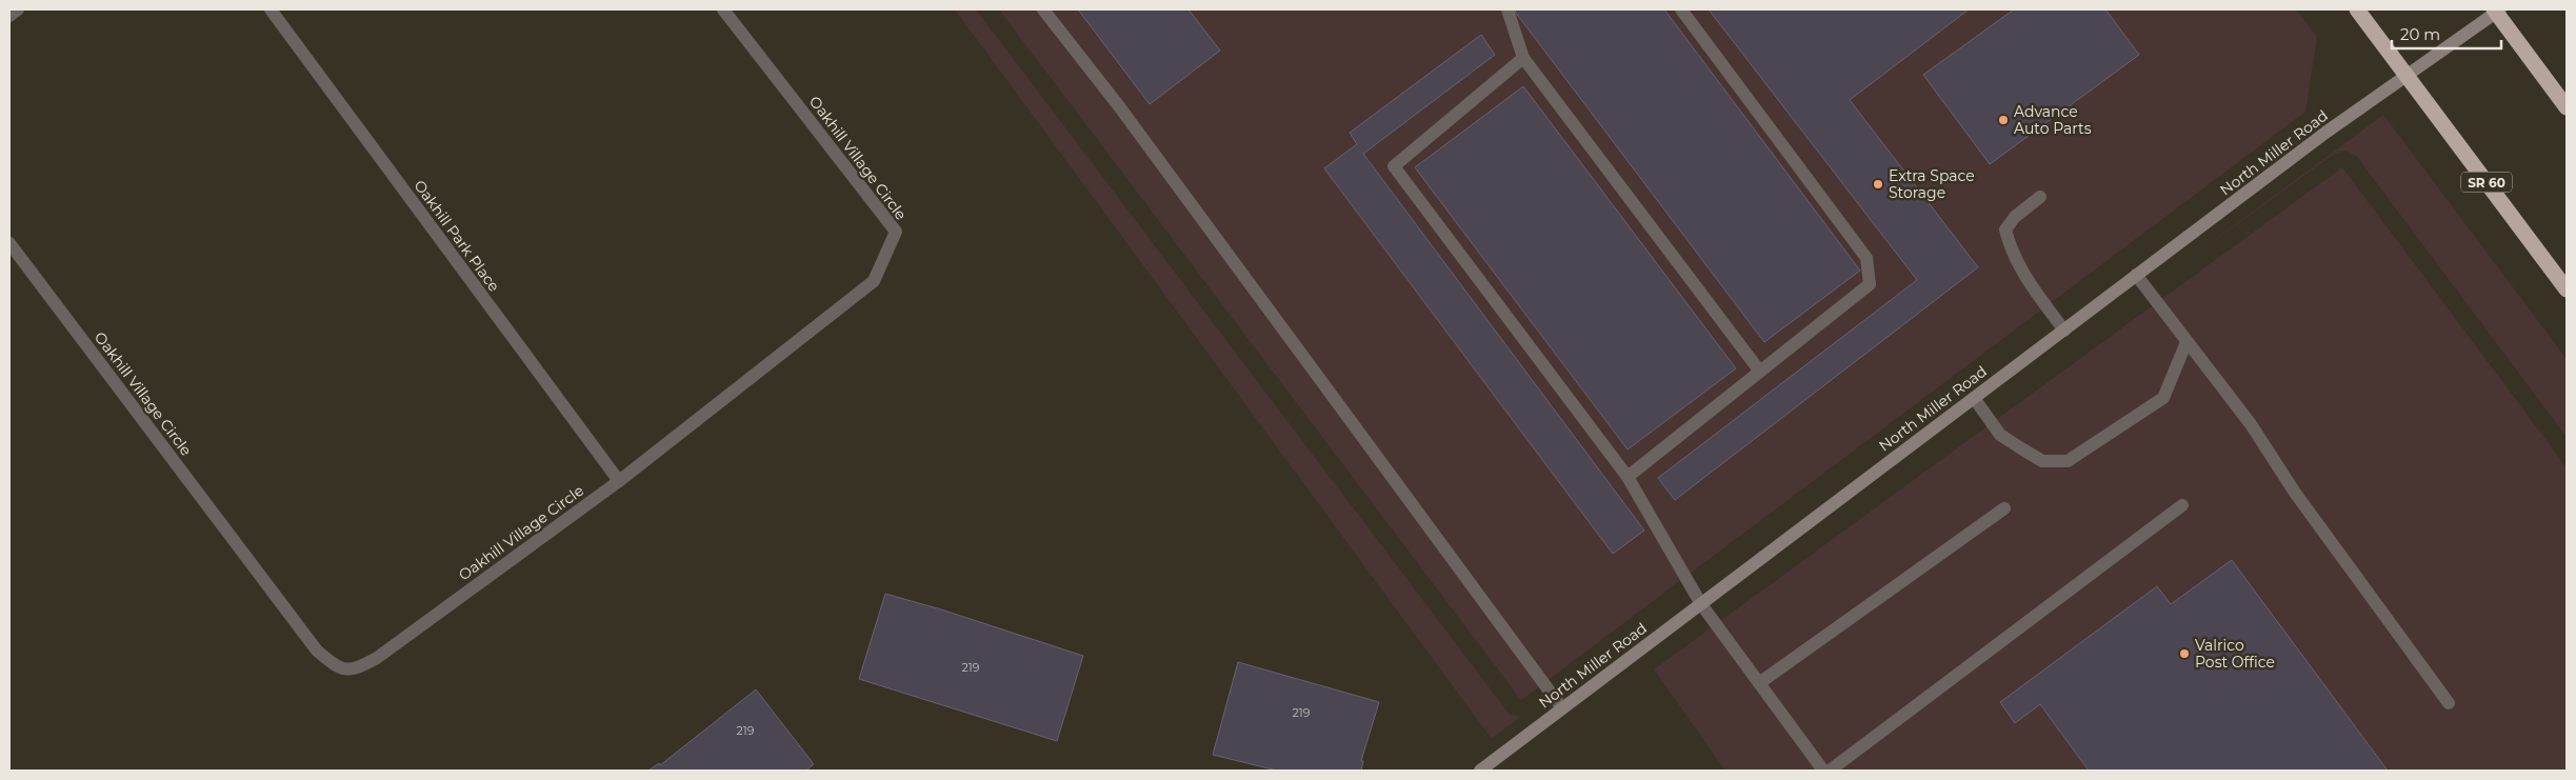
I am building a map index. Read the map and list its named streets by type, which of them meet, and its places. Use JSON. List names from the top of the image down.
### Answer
{
  "streets": {
    "highway": ["SR 60"],
    "street": ["North Miller Road", "Oakhill Village Circle", "Oakhill Park Place"]
  },
  "crossings": [
    ["North Miller Road", "SR 60"],
    ["Oakhill Village Circle", "Oakhill Park Place"]
  ],
  "places": ["Advance Auto Parts", "Extra Space Storage", "Valrico Post Office"],
  "house_numbers": ["219", "219", "219"],
  "scale_bar": "20 m"
}
